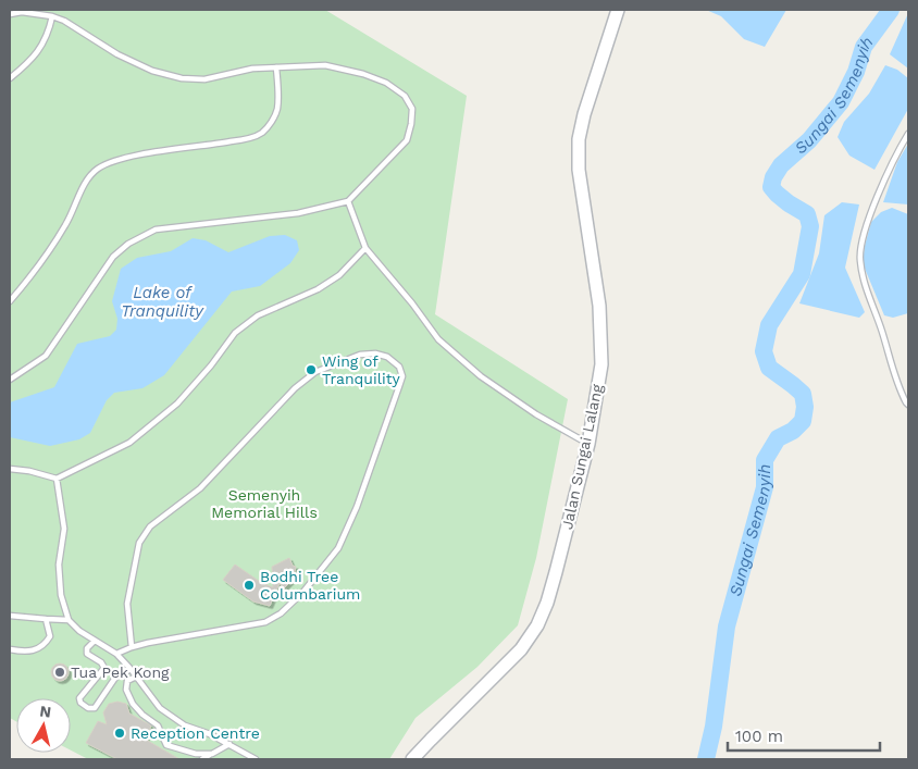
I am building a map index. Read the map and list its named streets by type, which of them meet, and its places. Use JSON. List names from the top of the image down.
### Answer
{
  "streets": {
    "street": ["Jalan Sungai Lalang"]
  },
  "water": ["Sungai Semenyih", "Lake of Tranquility"],
  "parks": ["Semenyih Memorial Hills"],
  "places": [
    "Wing of Tranquility",
    "Bodhi Tree Columbarium",
    "Tua Pek Kong",
    "Reception Centre"
  ],
  "scale_bar": "100 m",
  "north": "top"
}
